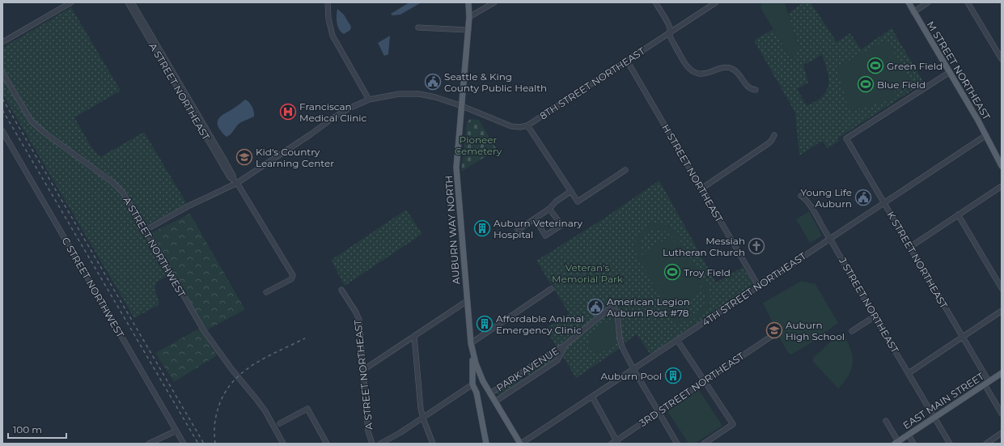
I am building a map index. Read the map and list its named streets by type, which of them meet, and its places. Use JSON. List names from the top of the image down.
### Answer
{
  "streets": {
    "main road": ["M STREET NORTHEAST", "AUBURN WAY NORTH", "EAST MAIN STREET"],
    "street": [
      "8TH STREET NORTHEAST",
      "A STREET NORTHEAST",
      "H STREET NORTHEAST",
      "A STREET NORTHWEST",
      "K STREET NORTHEAST",
      "C STREET NORTHWEST",
      "4TH STREET NORTHEAST",
      "J STREET NORTHEAST",
      "PARK AVENUE",
      "3RD STREET NORTHEAST"
    ]
  },
  "crossings": [
    ["M STREET NORTHEAST", "K STREET NORTHEAST"],
    ["M STREET NORTHEAST", "4TH STREET NORTHEAST"],
    ["8TH STREET NORTHEAST", "H STREET NORTHEAST"],
    ["H STREET NORTHEAST", "4TH STREET NORTHEAST"],
    ["AUBURN WAY NORTH", "4TH STREET NORTHEAST"],
    ["AUBURN WAY NORTH", "PARK AVENUE"],
    ["K STREET NORTHEAST", "4TH STREET NORTHEAST"],
    ["K STREET NORTHEAST", "EAST MAIN STREET"],
    ["4TH STREET NORTHEAST", "J STREET NORTHEAST"],
    ["4TH STREET NORTHEAST", "PARK AVENUE"],
    ["J STREET NORTHEAST", "EAST MAIN STREET"]
  ],
  "parks": ["Pioneer Cemetery", "Veteran's Memorial Park"],
  "places": {
    "sports": ["Green Field", "Blue Field", "Troy Field"],
    "public building": ["Seattle & King County Public Health", "Young Life Auburn", "American Legion Auburn Post #78"],
    "hospital": ["Franciscan Medical Clinic"],
    "school or university": ["Kid's Country Learning Center", "Auburn High School"],
    "building": ["Auburn Veterinary Hospital", "Affordable Animal Emergency Clinic", "Auburn Pool"],
    "church": ["Messiah Lutheran Church"]
  },
  "scale_bar": "100 m"
}
